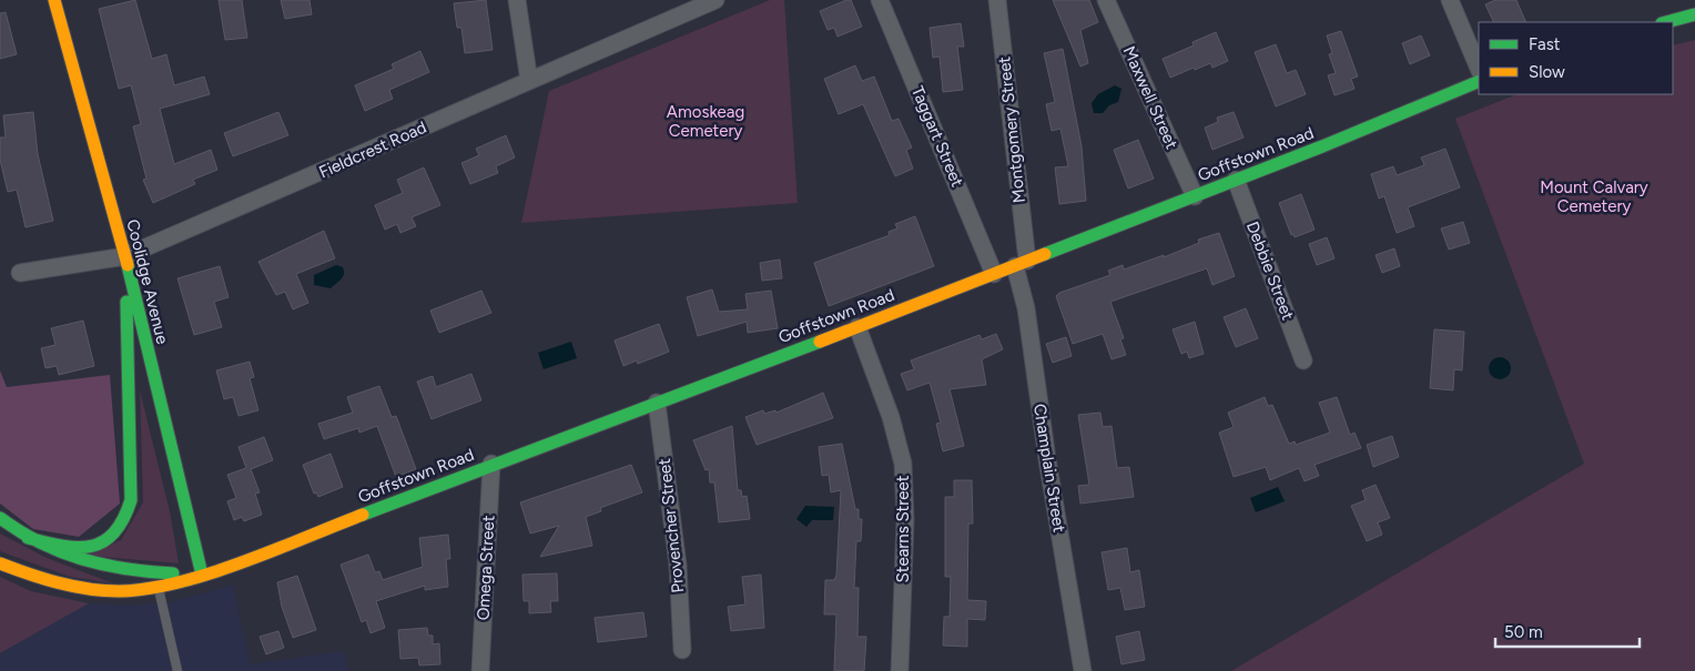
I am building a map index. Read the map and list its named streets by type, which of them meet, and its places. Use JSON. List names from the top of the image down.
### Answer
{
  "streets": {
    "main road": ["Goffstown Road", "Coolidge Avenue"],
    "street": [
      "Maxwell Street",
      "Montgomery Street",
      "Taggart Street",
      "Fieldcrest Road",
      "Debbie Street",
      "Champlain Street",
      "Provencher Street",
      "Stearns Street",
      "Omega Street"
    ]
  },
  "crossings": [
    ["Maxwell Street", "Goffstown Road"],
    ["Montgomery Street", "Goffstown Road"],
    ["Montgomery Street", "Champlain Street"],
    ["Taggart Street", "Goffstown Road"],
    ["Fieldcrest Road", "Coolidge Avenue"],
    ["Goffstown Road", "Debbie Street"],
    ["Goffstown Road", "Coolidge Avenue"],
    ["Goffstown Road", "Champlain Street"],
    ["Goffstown Road", "Provencher Street"],
    ["Goffstown Road", "Stearns Street"],
    ["Goffstown Road", "Omega Street"]
  ],
  "parks": ["Amoskeag Cemetery", "Mount Calvary Cemetery"],
  "legend": ["Fast", "Slow"],
  "scale_bar": "50 m"
}
